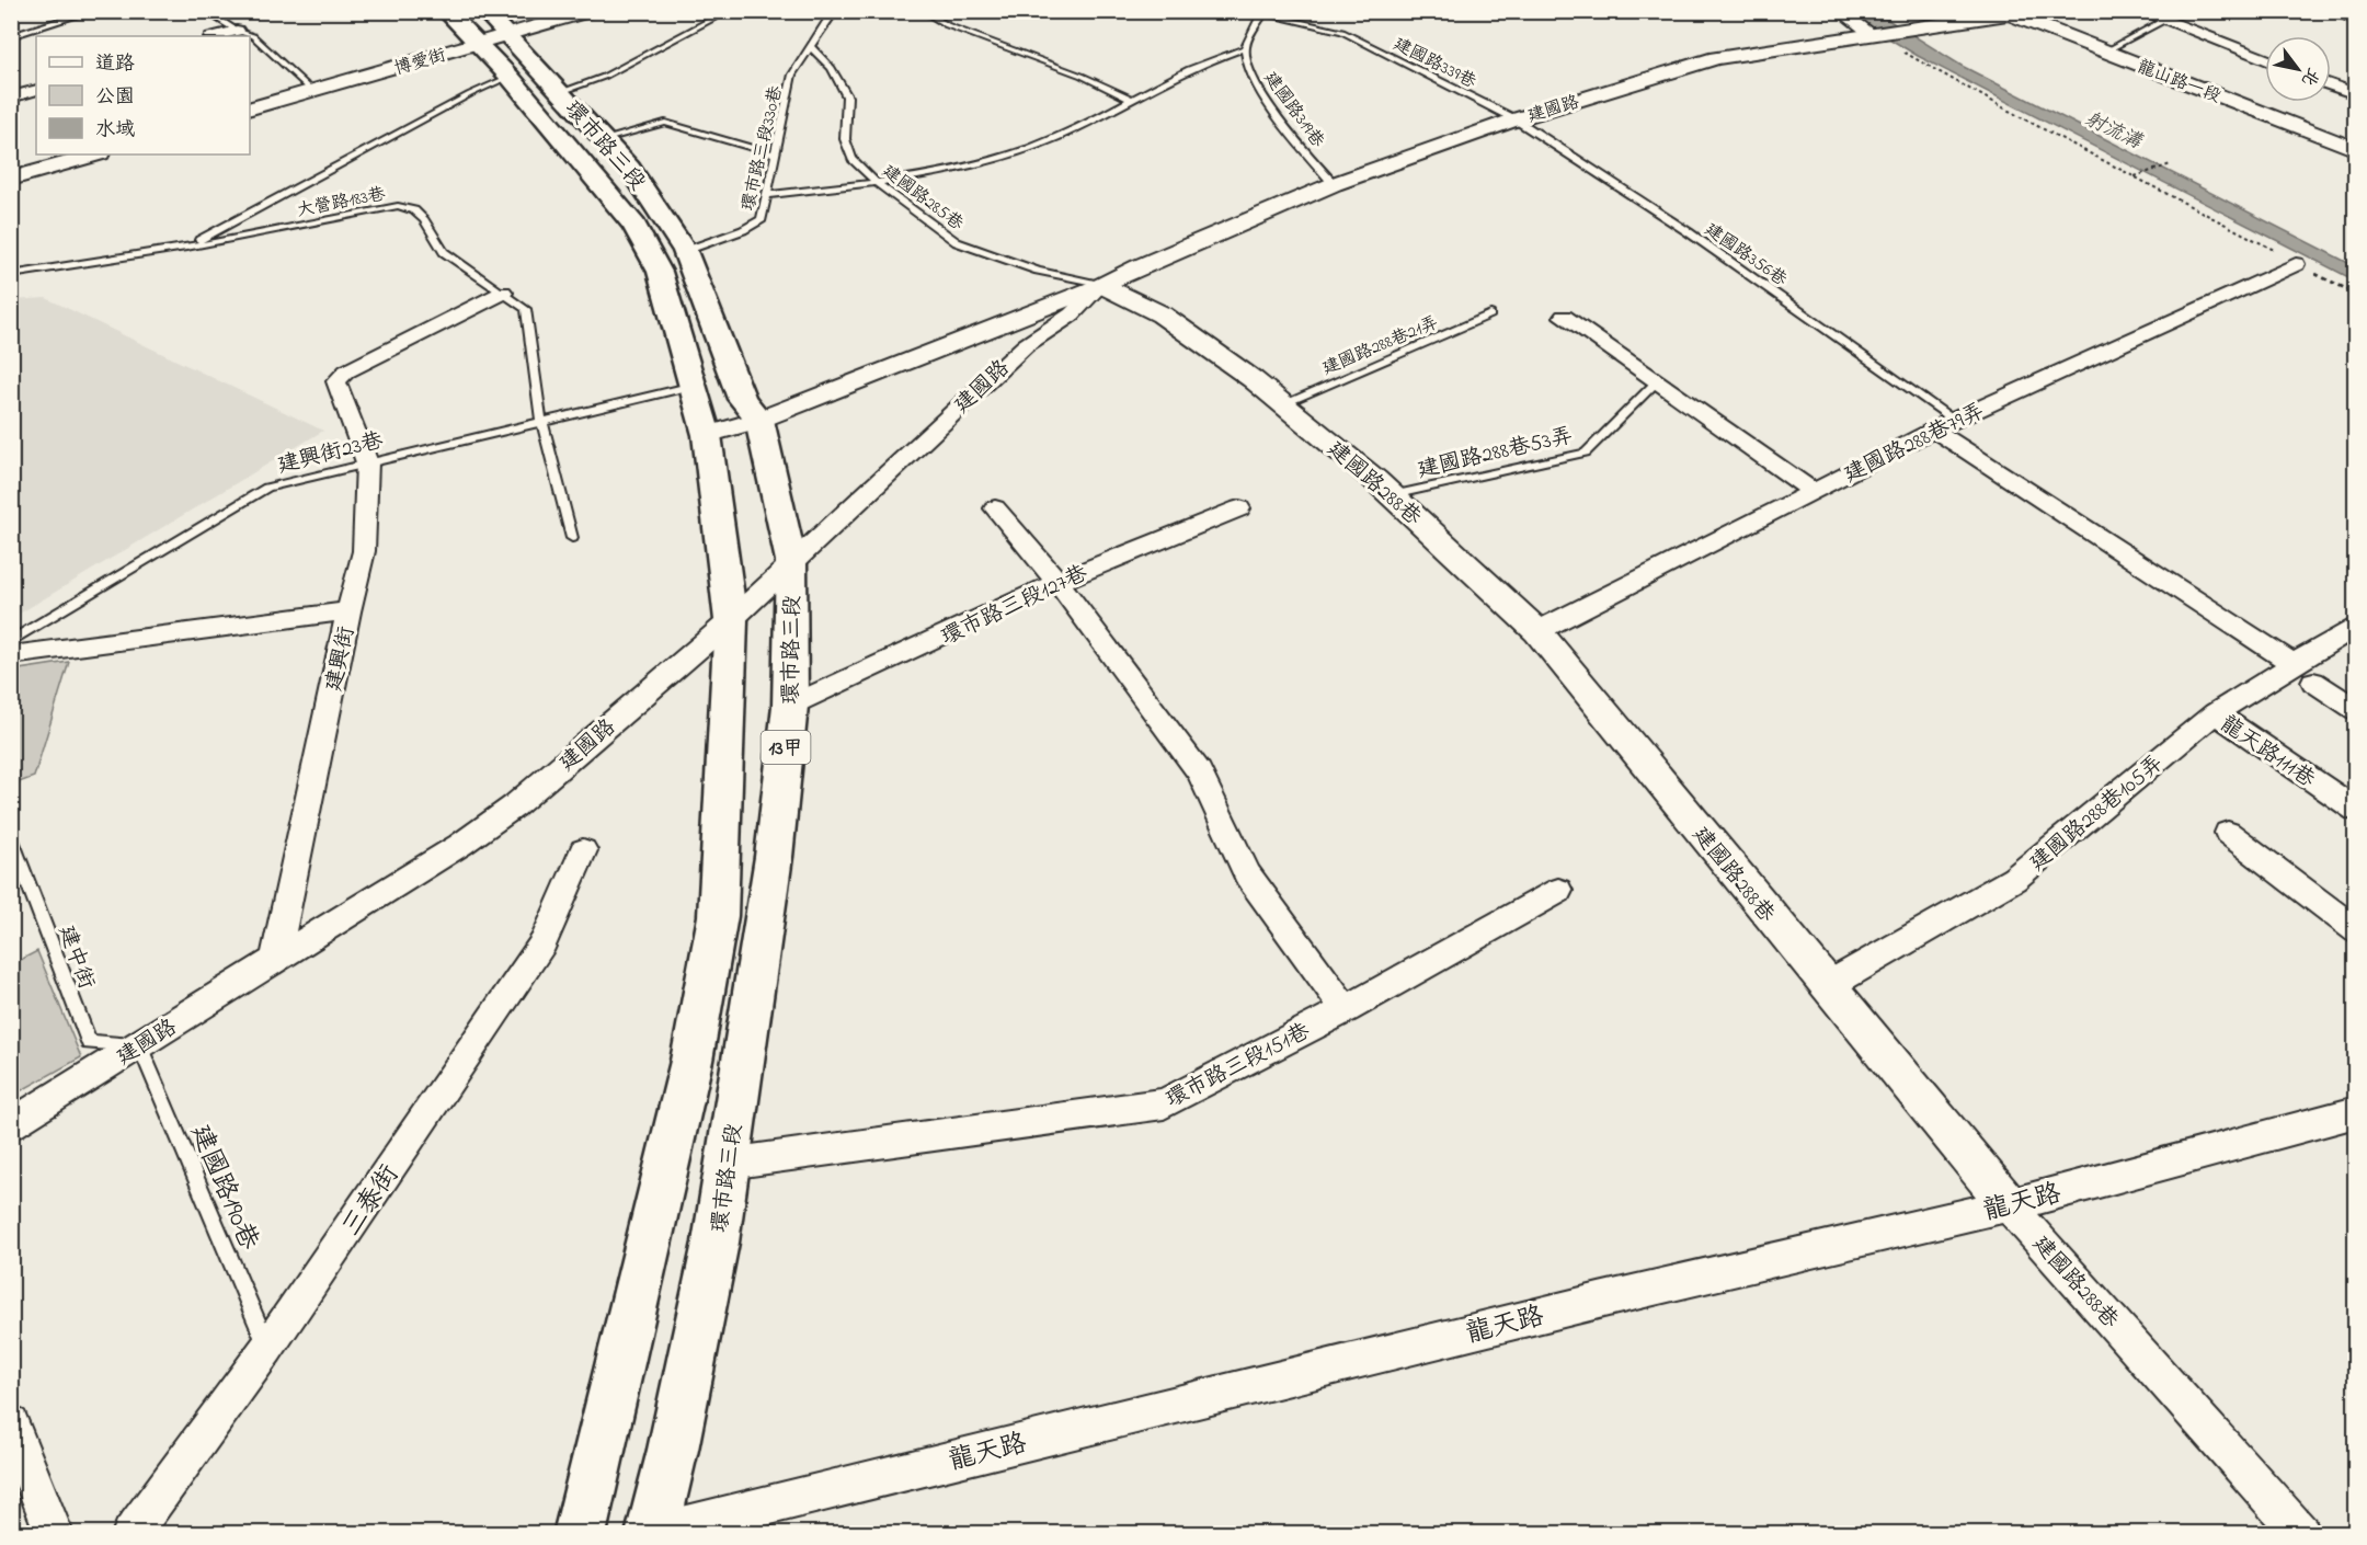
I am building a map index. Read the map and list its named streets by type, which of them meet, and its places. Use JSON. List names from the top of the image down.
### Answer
{
  "streets": {
    "main road": ["環市路三段", "13甲"],
    "street": [
      "博愛街",
      "龍山路一段",
      "建國路",
      "建國路288巷79弄",
      "建國路288巷",
      "環市路三段127巷",
      "建興街",
      "龍天路111巷",
      "建國路288巷105弄",
      "環市路三段151巷",
      "三泰街",
      "龍天路"
    ],
    "lane": [
      "建國路339巷",
      "建國路319巷",
      "環市路三段330巷",
      "建國路285巷",
      "大營路183巷",
      "建國路356巷",
      "建國路288巷21弄",
      "建興街23巷",
      "建國路288巷53弄",
      "建中街",
      "建國路190巷"
    ]
  },
  "crossings": [
    ["博愛街", "環市路三段"],
    ["博愛街", "13甲"],
    ["建國路339巷", "建國路"],
    ["建國路339巷", "建國路356巷"],
    ["龍山路一段", "建國路"],
    ["建國路", "建國路319巷"],
    ["建國路", "環市路三段"],
    ["建國路", "建國路285巷"],
    ["建國路", "建國路356巷"],
    ["建國路", "建國路288巷"],
    ["建國路", "建興街"],
    ["建國路", "建中街"],
    ["建國路", "建國路190巷"],
    ["環市路三段", "環市路三段330巷"],
    ["環市路三段", "建興街23巷"],
    ["環市路三段", "環市路三段127巷"],
    ["環市路三段", "13甲"],
    ["環市路三段", "環市路三段151巷"],
    ["環市路三段", "龍天路"],
    ["環市路三段330巷", "建國路285巷"],
    ["建國路285巷", "建國路288巷"],
    ["大營路183巷", "建興街23巷"],
    ["建國路356巷", "建國路288巷79弄"],
    ["建國路288巷21弄", "建國路288巷"],
    ["建國路288巷79弄", "建國路288巷"],
    ["建國路288巷53弄", "建國路288巷"],
    ["建國路288巷", "建國路288巷105弄"],
    ["建國路288巷", "龍天路"],
    ["龍天路111巷", "建國路288巷105弄"],
    ["建中街", "建國路190巷"],
    ["建國路190巷", "三泰街"]
  ],
  "water": ["射流溝"],
  "legend": ["道路", "公園", "水域"],
  "north": "bottom right"
}
